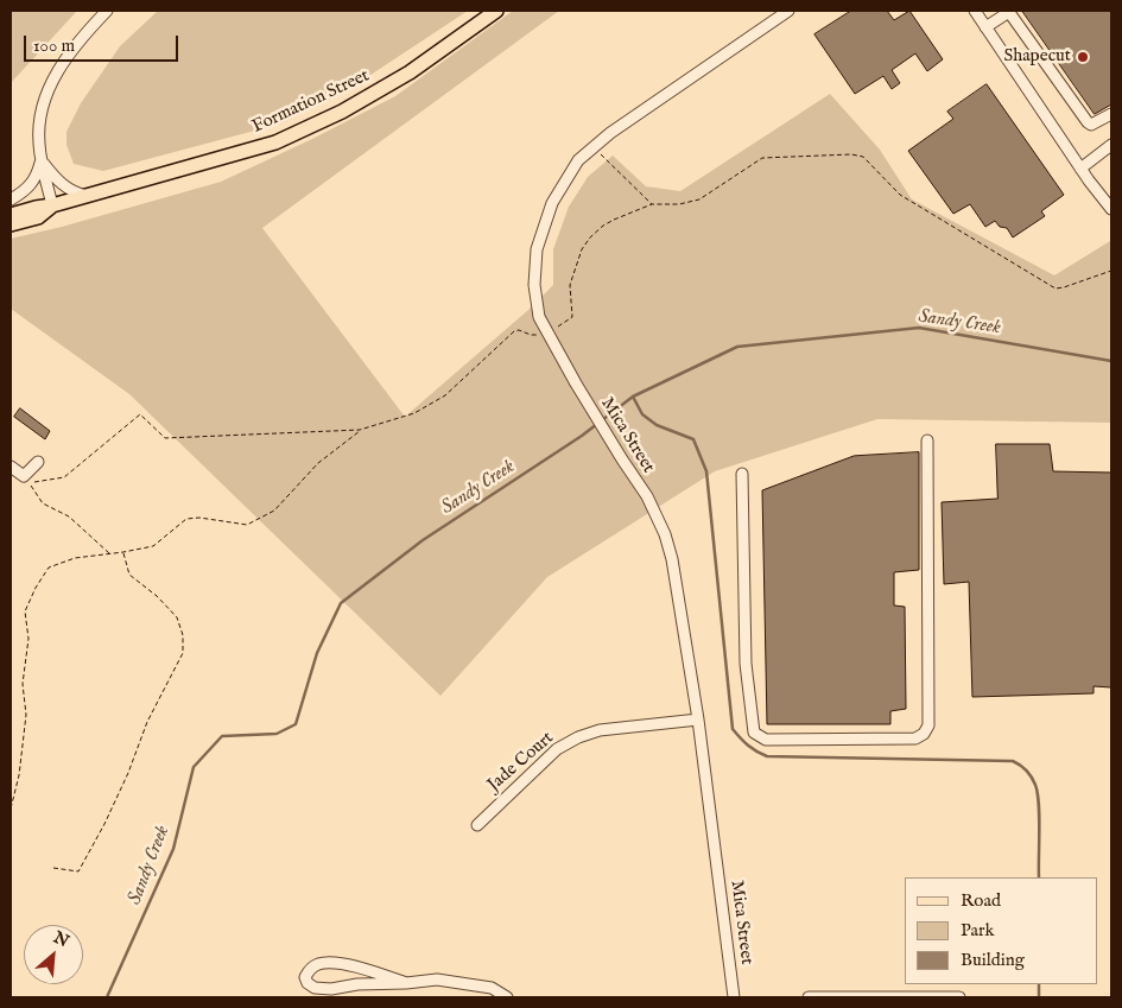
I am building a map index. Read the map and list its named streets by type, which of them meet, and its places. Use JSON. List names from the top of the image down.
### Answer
{
  "streets": {
    "main road": ["Formation Street"],
    "street": ["Mica Street", "Jade Court"]
  },
  "crossings": [
    ["Mica Street", "Jade Court"]
  ],
  "water": ["Sandy Creek"],
  "places": ["Shapecut"],
  "legend": ["Road", "Park", "Building"],
  "scale_bar": "100 m",
  "north": "top right"
}
